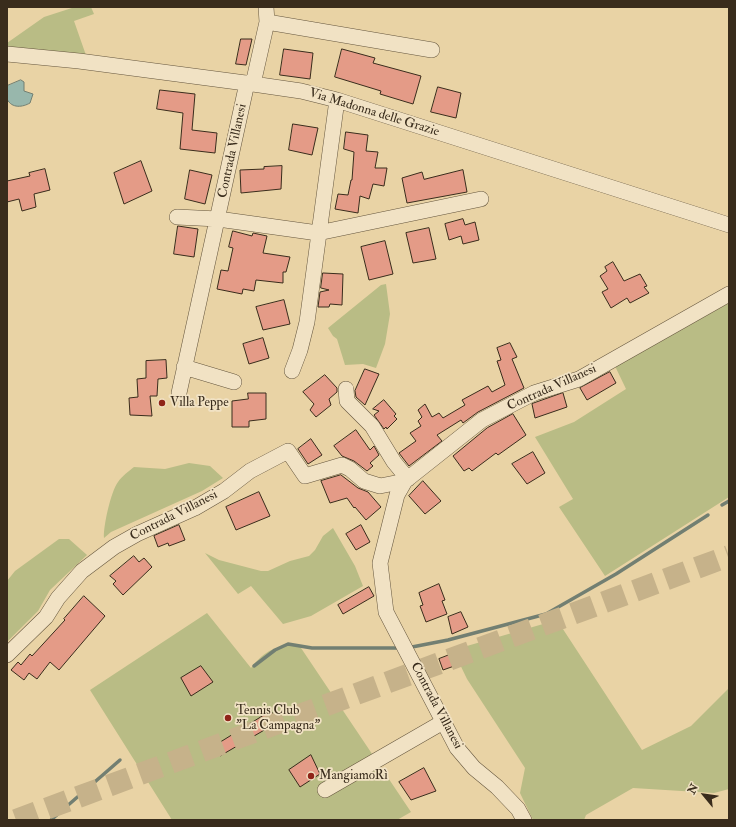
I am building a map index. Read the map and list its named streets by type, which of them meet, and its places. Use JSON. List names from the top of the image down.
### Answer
{
  "streets": {
    "street": ["Via Madonna delle Grazie", "Contrada Villanesi"]
  },
  "crossings": [
    ["Via Madonna delle Grazie", "Contrada Villanesi"]
  ],
  "places": ["Villa Peppe", "Tennis Club \"La Campagna\"", "MangiamoRì"],
  "north": "top left"
}
